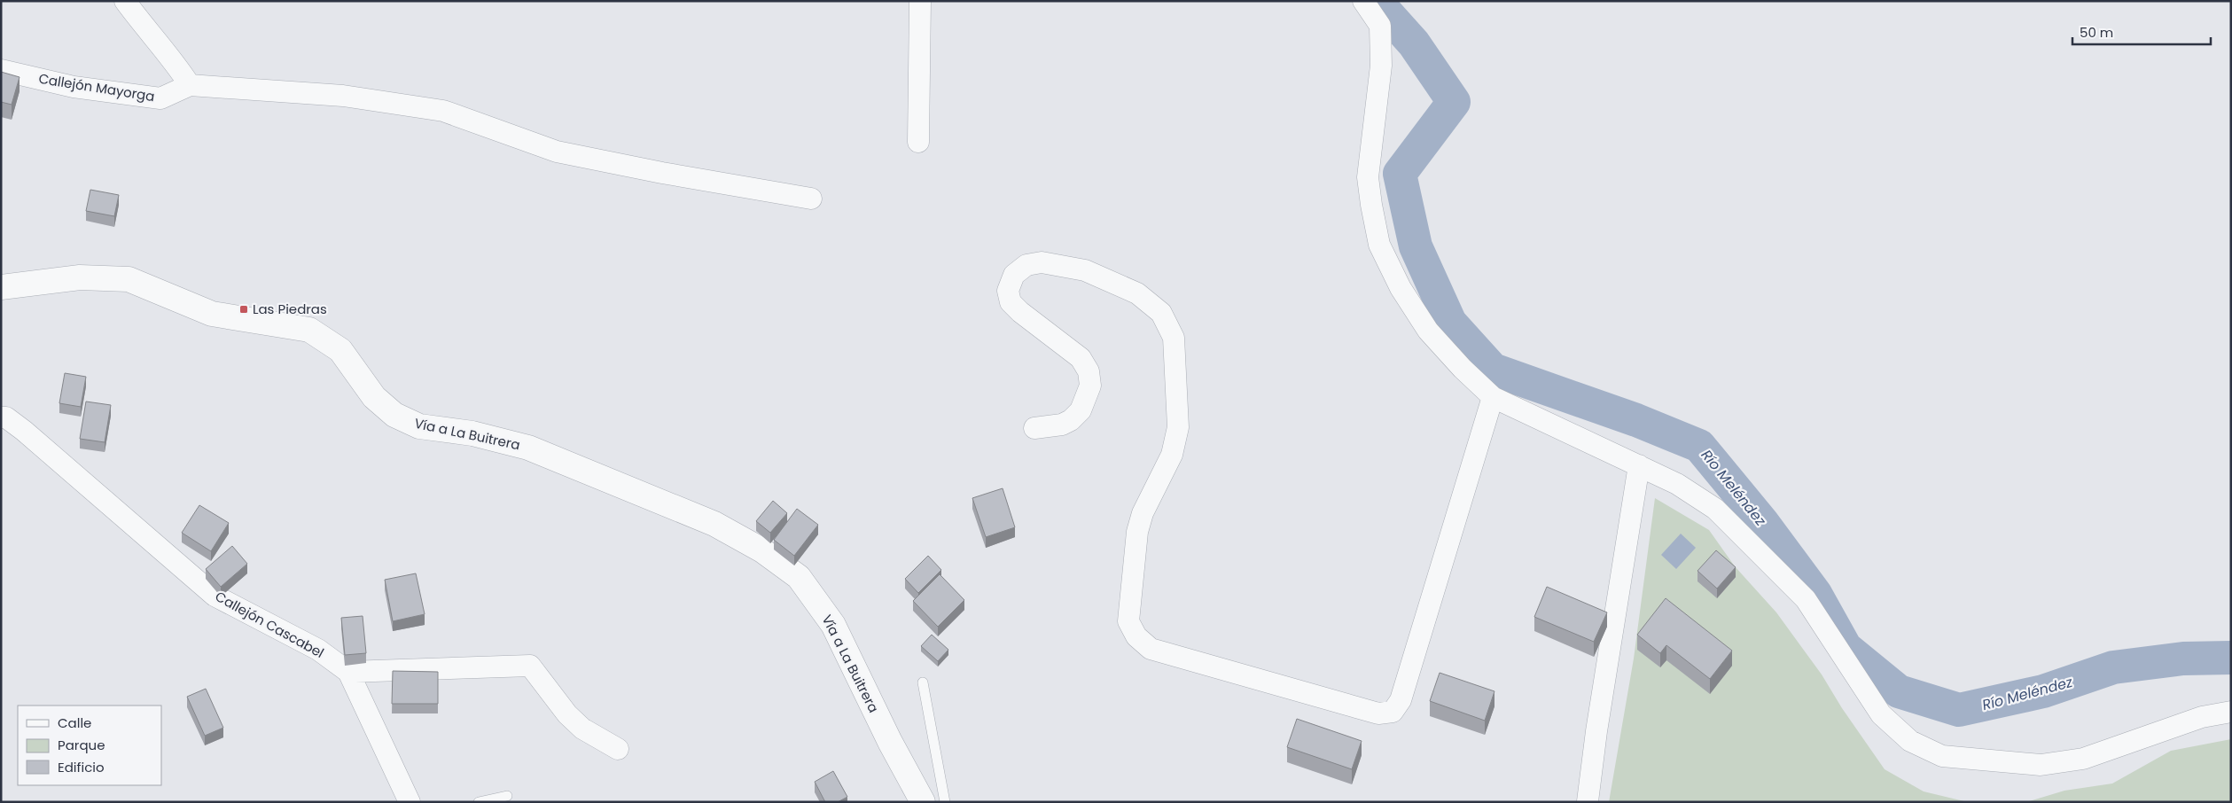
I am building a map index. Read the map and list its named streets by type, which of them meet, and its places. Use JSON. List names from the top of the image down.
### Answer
{
  "streets": {
    "street": ["Callejón Mayorga", "Vía a La Buitrera", "Callejón Cascabel"]
  },
  "water": ["Río Meléndez"],
  "places": {
    "transit": ["Las Piedras"]
  },
  "legend": ["Calle", "Parque", "Edificio"],
  "scale_bar": "50 m"
}
